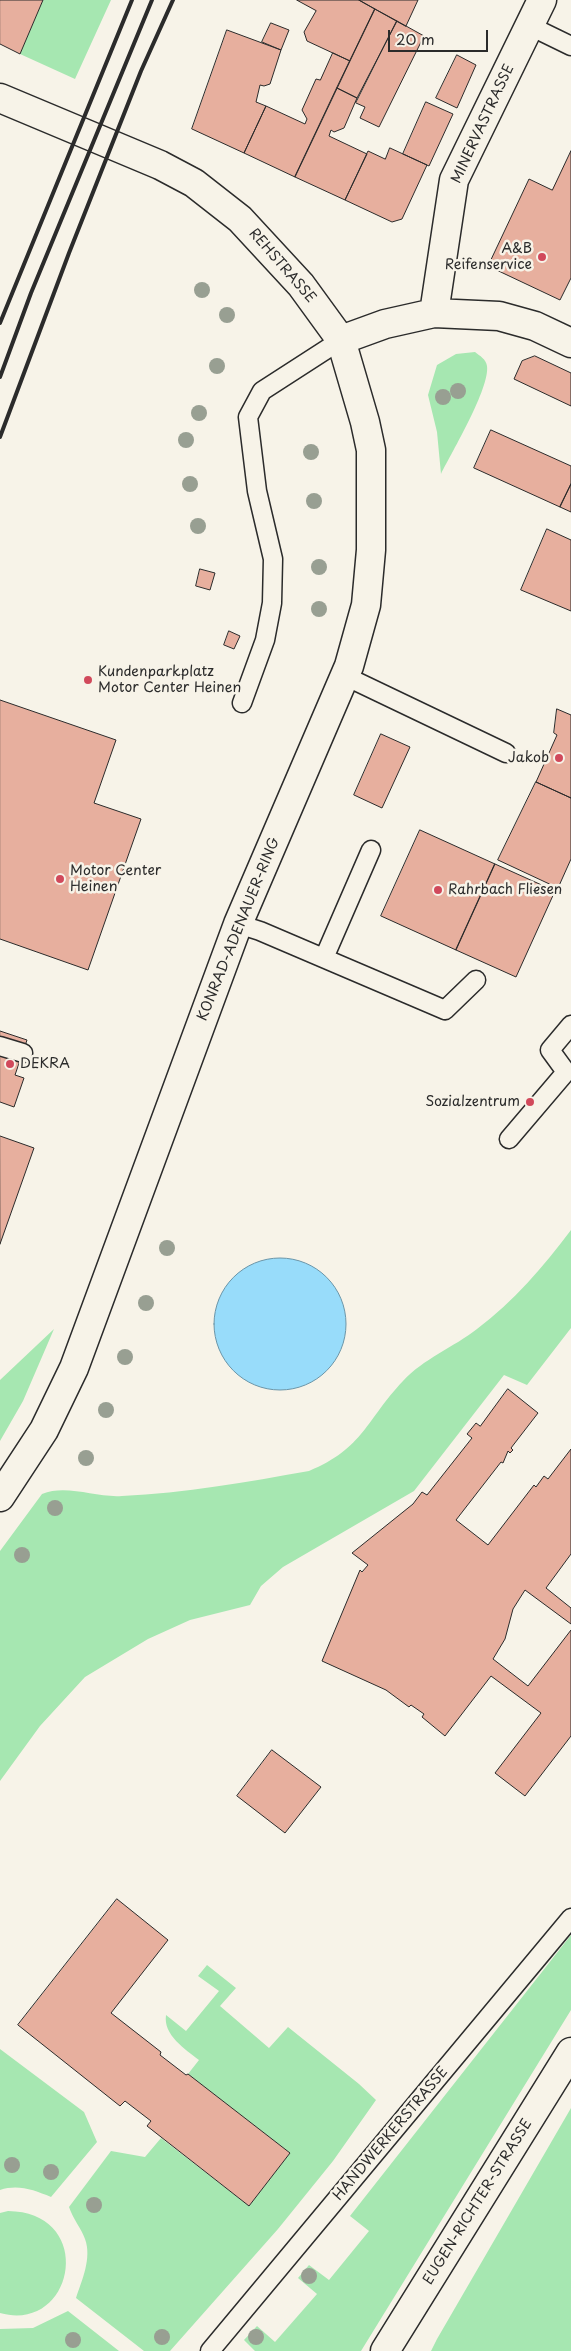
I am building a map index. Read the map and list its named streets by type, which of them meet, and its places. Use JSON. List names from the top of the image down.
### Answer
{
  "streets": {
    "street": [
      "MINERVASTRASSE",
      "REHSTRASSE",
      "KONRAD-ADENAUER-RING",
      "EUGEN-RICHTER-STRASSE"
    ],
    "lane": ["HANDWERKERSTRASSE"]
  },
  "crossings": [
    ["REHSTRASSE", "KONRAD-ADENAUER-RING"]
  ],
  "places": [
    "A&B Reifenservice",
    "Kundenparkplatz Motor Center Heinen",
    "Jakob",
    "Motor Center Heinen",
    "Rahrbach Fliesen",
    "DEKRA",
    "Sozialzentrum"
  ],
  "scale_bar": "20 m"
}
